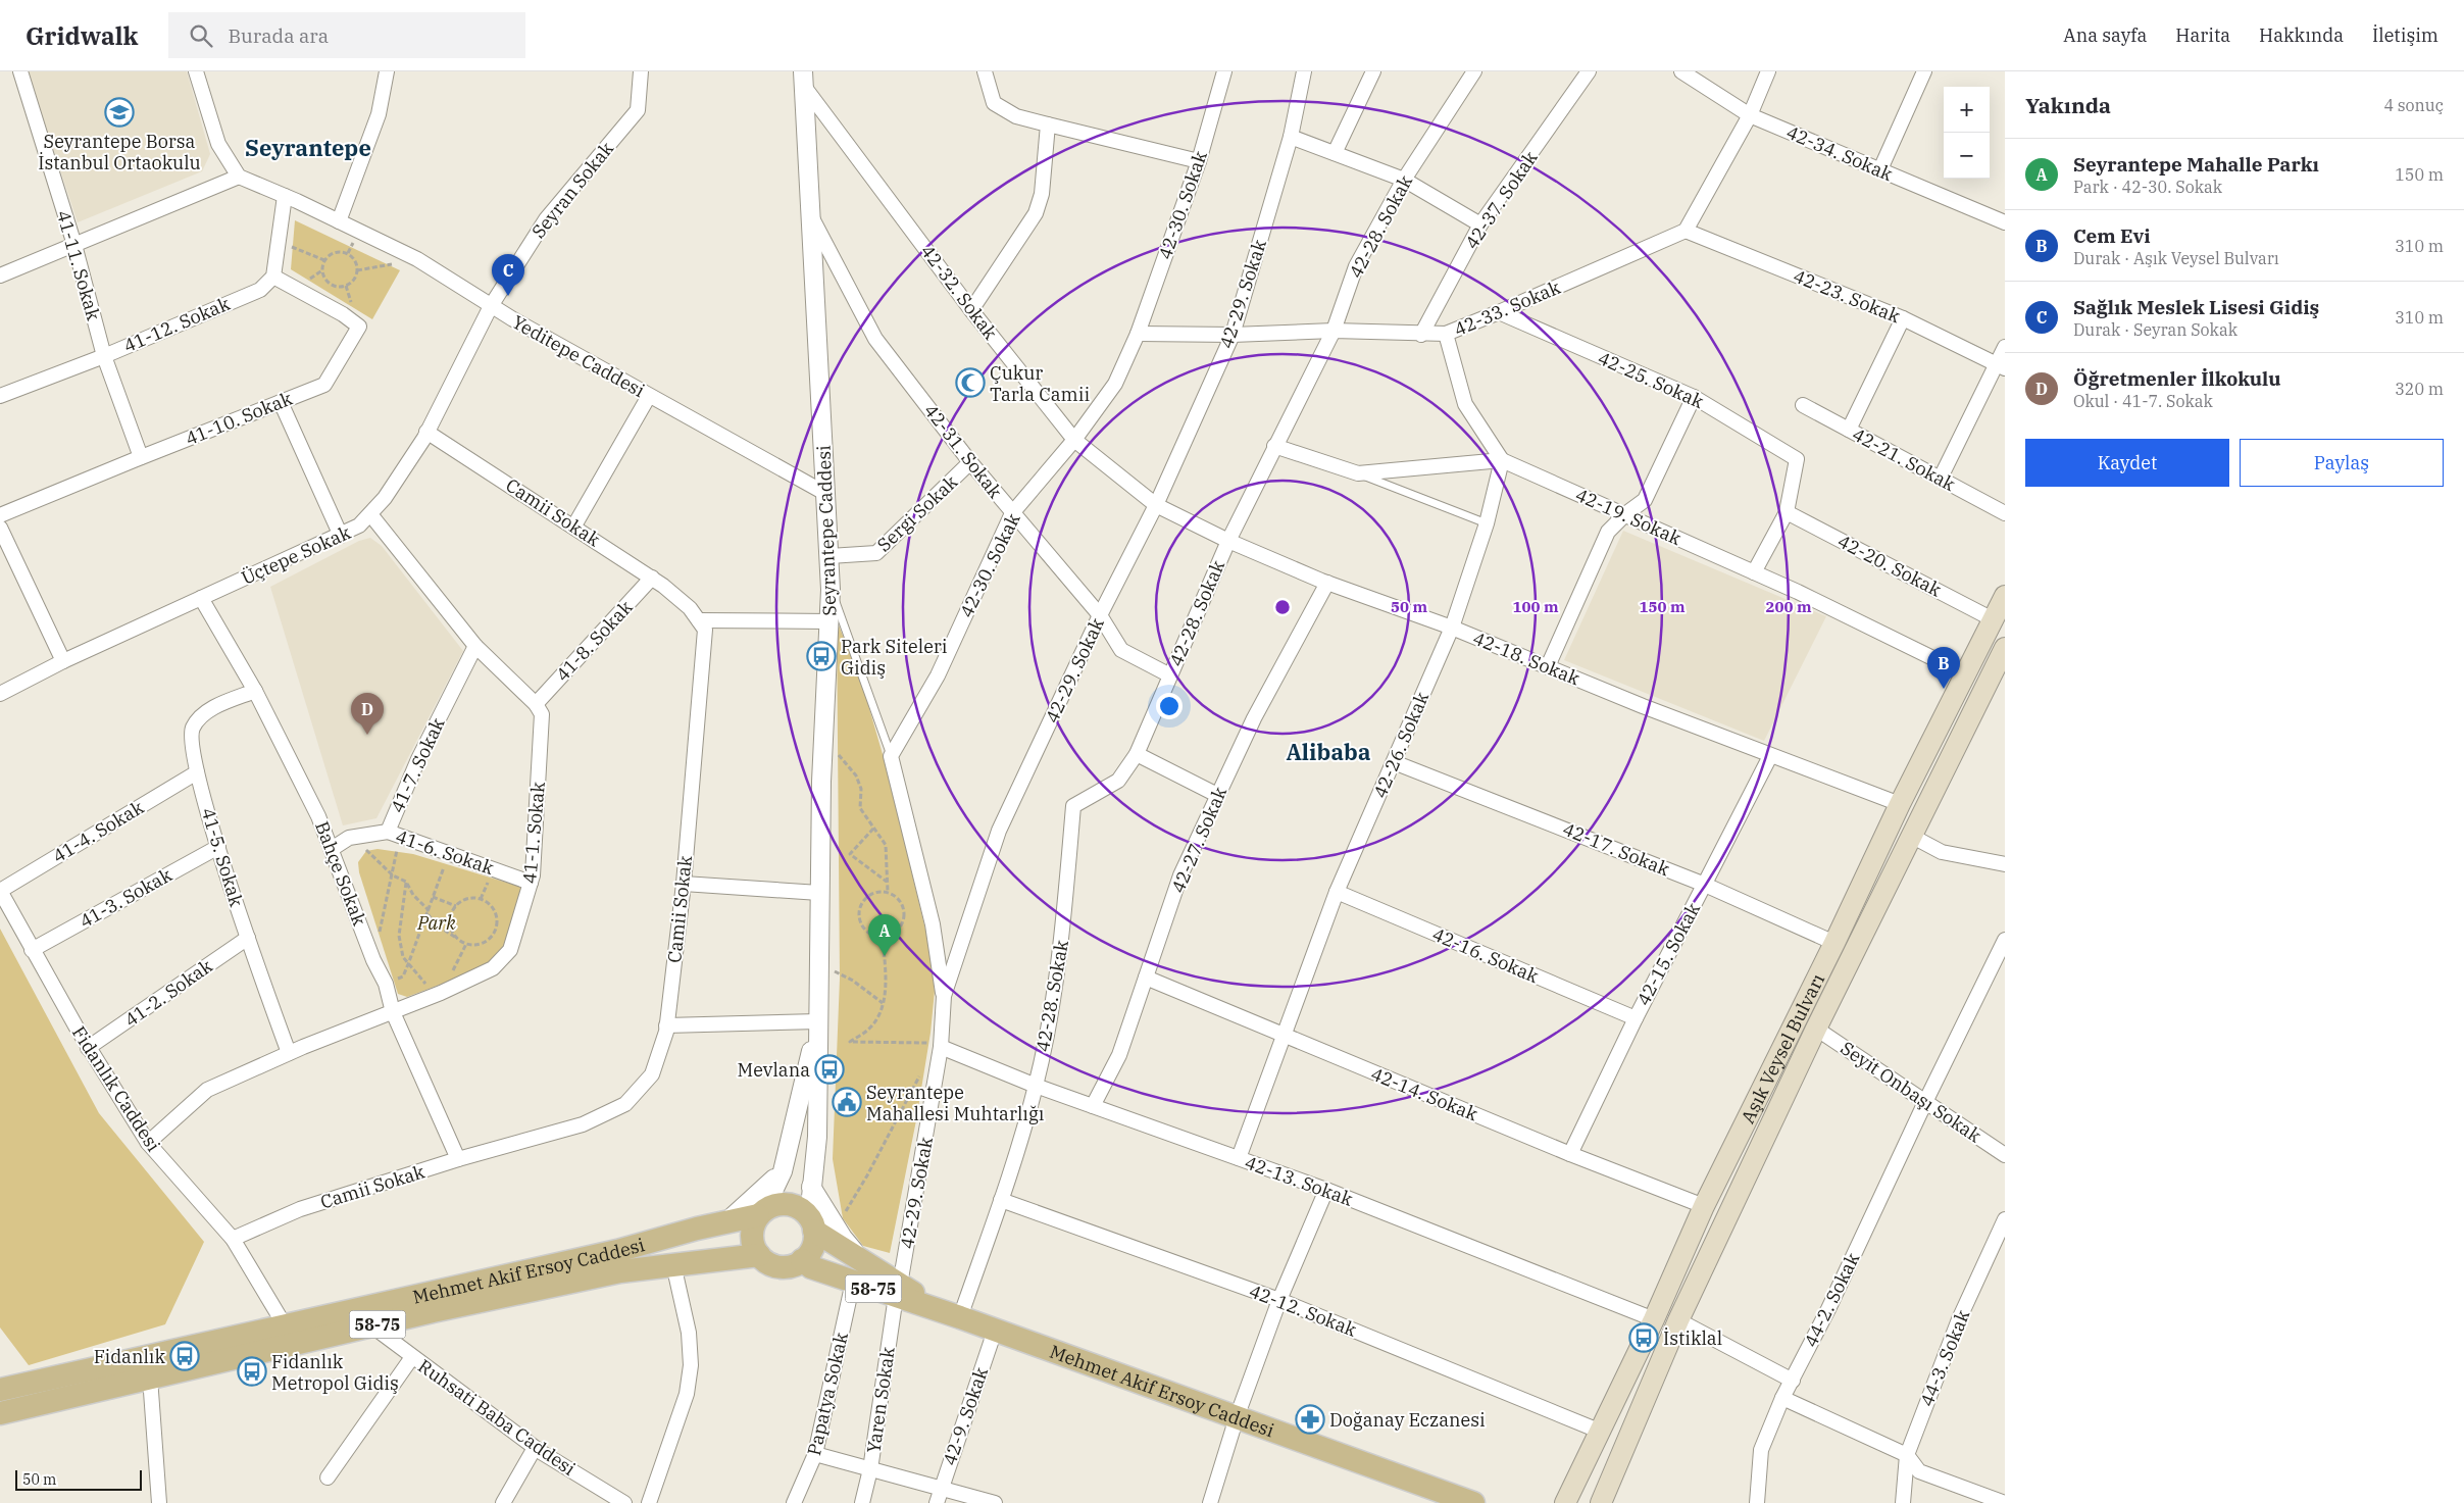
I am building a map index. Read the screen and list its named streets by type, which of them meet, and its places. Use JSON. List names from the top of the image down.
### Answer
{
  "streets": {
    "main road": ["Aşık Veysel Bulvarı", "Mehmet Akif Ersoy Caddesi", "58-75"],
    "street": [
      "42-34. Sokak",
      "Seyran Sokak",
      "42-37. Sokak",
      "42-30. Sokak",
      "42-28. Sokak",
      "41-11. Sokak",
      "42-32. Sokak",
      "42-29. Sokak",
      "42-23. Sokak",
      "42-33. Sokak",
      "41-12. Sokak",
      "Yeditepe Caddesi",
      "42-25. Sokak",
      "41-10. Sokak",
      "42-31. Sokak",
      "42-21. Sokak",
      "Camii Sokak",
      "Sergi Sokak",
      "42-19. Sokak",
      "Seyrantepe Caddesi",
      "Üçtepe Sokak",
      "42-20. Sokak",
      "41-8. Sokak",
      "42-18. Sokak",
      "42-26. Sokak",
      "41-7. Sokak",
      "41-4. Sokak",
      "41-1. Sokak",
      "42-27. Sokak",
      "42-17. Sokak",
      "41-6. Sokak",
      "41-5. Sokak",
      "Bahçe Sokak",
      "41-3. Sokak",
      "42-15. Sokak",
      "42-16. Sokak",
      "41-2. Sokak",
      "Fidanlık Caddesi",
      "Seyit Onbaşı Sokak",
      "42-14. Sokak",
      "42-13. Sokak",
      "44-2. Sokak",
      "42-12. Sokak",
      "44-3. Sokak",
      "Papatya Sokak",
      "Yaren Sokak",
      "42-9. Sokak",
      "Ruhsati Baba Caddesi"
    ]
  },
  "crossings": [
    ["Seyran Sokak", "Yeditepe Caddesi"],
    ["Seyran Sokak", "Üçtepe Sokak"],
    ["42-37. Sokak", "42-33. Sokak"],
    ["42-30. Sokak", "42-32. Sokak"],
    ["42-30. Sokak", "42-33. Sokak"],
    ["42-30. Sokak", "42-31. Sokak"],
    ["42-28. Sokak", "42-33. Sokak"],
    ["42-28. Sokak", "42-31. Sokak"],
    ["42-28. Sokak", "42-19. Sokak"],
    ["42-28. Sokak", "42-18. Sokak"],
    ["42-28. Sokak", "42-13. Sokak"],
    ["42-28. Sokak", "Mehmet Akif Ersoy Caddesi"],
    ["42-28. Sokak", "42-12. Sokak"],
    ["41-11. Sokak", "41-12. Sokak"],
    ["41-11. Sokak", "41-10. Sokak"],
    ["42-32. Sokak", "42-29. Sokak"],
    ["42-32. Sokak", "Seyrantepe Caddesi"],
    ["42-32. Sokak", "42-18. Sokak"],
    ["42-29. Sokak", "42-33. Sokak"],
    ["42-29. Sokak", "42-31. Sokak"],
    ["42-29. Sokak", "42-18. Sokak"],
    ["42-29. Sokak", "42-13. Sokak"],
    ["42-29. Sokak", "Mehmet Akif Ersoy Caddesi"],
    ["42-29. Sokak", "Yaren Sokak"],
    ["42-23. Sokak", "42-33. Sokak"],
    ["42-33. Sokak", "42-25. Sokak"],
    ["41-12. Sokak", "41-10. Sokak"],
    ["Yeditepe Caddesi", "Seyrantepe Caddesi"],
    ["Yeditepe Caddesi", "Üçtepe Sokak"],
    ["42-25. Sokak", "42-20. Sokak"],
    ["42-31. Sokak", "Sergi Sokak"],
    ["42-31. Sokak", "Seyrantepe Caddesi"],
    ["Camii Sokak", "Üçtepe Sokak"],
    ["Camii Sokak", "41-8. Sokak"],
    ["Camii Sokak", "Bahçe Sokak"],
    ["Camii Sokak", "Fidanlık Caddesi"],
    ["Sergi Sokak", "Seyrantepe Caddesi"],
    ["42-19. Sokak", "42-26. Sokak"],
    ["42-19. Sokak", "Aşık Veysel Bulvarı"],
    ["Seyrantepe Caddesi", "Mehmet Akif Ersoy Caddesi"],
    ["Üçtepe Sokak", "Bahçe Sokak"],
    ["42-20. Sokak", "Aşık Veysel Bulvarı"],
    ["41-8. Sokak", "41-1. Sokak"],
    ["42-18. Sokak", "42-26. Sokak"],
    ["42-18. Sokak", "42-27. Sokak"],
    ["42-18. Sokak", "42-15. Sokak"],
    ["42-18. Sokak", "Aşık Veysel Bulvarı"],
    ["42-26. Sokak", "42-17. Sokak"],
    ["42-26. Sokak", "42-16. Sokak"],
    ["42-26. Sokak", "42-14. Sokak"],
    ["42-26. Sokak", "42-13. Sokak"],
    ["41-7. Sokak", "41-6. Sokak"],
    ["41-7. Sokak", "Bahçe Sokak"],
    ["41-4. Sokak", "41-5. Sokak"],
    ["41-4. Sokak", "Fidanlık Caddesi"],
    ["41-1. Sokak", "41-6. Sokak"],
    ["41-1. Sokak", "41-5. Sokak"],
    ["41-1. Sokak", "Bahçe Sokak"],
    ["41-1. Sokak", "Fidanlık Caddesi"],
    ["42-27. Sokak", "42-14. Sokak"],
    ["42-27. Sokak", "42-13. Sokak"],
    ["42-17. Sokak", "42-15. Sokak"],
    ["42-17. Sokak", "Aşık Veysel Bulvarı"],
    ["41-5. Sokak", "Bahçe Sokak"],
    ["41-5. Sokak", "41-3. Sokak"],
    ["41-5. Sokak", "41-2. Sokak"],
    ["41-3. Sokak", "Fidanlık Caddesi"],
    ["42-15. Sokak", "42-16. Sokak"],
    ["42-15. Sokak", "42-14. Sokak"],
    ["41-2. Sokak", "Fidanlık Caddesi"],
    ["Aşık Veysel Bulvarı", "Seyit Onbaşı Sokak"],
    ["Aşık Veysel Bulvarı", "42-14. Sokak"],
    ["Aşık Veysel Bulvarı", "42-13. Sokak"],
    ["Aşık Veysel Bulvarı", "42-12. Sokak"],
    ["Fidanlık Caddesi", "Mehmet Akif Ersoy Caddesi"],
    ["Seyit Onbaşı Sokak", "44-2. Sokak"],
    ["Mehmet Akif Ersoy Caddesi", "Papatya Sokak"],
    ["Mehmet Akif Ersoy Caddesi", "Yaren Sokak"],
    ["Mehmet Akif Ersoy Caddesi", "42-9. Sokak"],
    ["Mehmet Akif Ersoy Caddesi", "Ruhsati Baba Caddesi"]
  ],
  "districts": ["Seyrantepe", "Alibaba"],
  "parks": ["Park"],
  "places": {
    "school or university": ["Seyrantepe Borsa İstanbul Ortaokulu"],
    "mosque": ["Çukur Tarla Camii"],
    "bus stop": [
      "Park Siteleri Gidiş",
      "Mevlana",
      "İstiklal",
      "Fidanlık",
      "Fidanlık Metropol Gidiş"
    ],
    "public building": ["Seyrantepe Mahallesi Muhtarlığı"],
    "pharmacy": ["Doğanay Eczanesi"]
  },
  "scale_bar": "50 m",
  "page": {
    "header": "Gridwalk",
    "search": "Burada ara",
    "nav": [
      "Ana sayfa",
      "Harita",
      "Hakkında",
      "İletişim"
    ],
    "heading": ["Yakında", "4 sonuç"],
    "map_buttons": ["+", "−"],
    "list": [
      {
        "mark": "A",
        "name": "Seyrantepe Mahalle Parkı",
        "note": "Park · 42-30. Sokak",
        "value": "150 m"
      },
      {
        "mark": "B",
        "name": "Cem Evi",
        "note": "Durak · Aşık Veysel Bulvarı",
        "value": "310 m"
      },
      {
        "mark": "C",
        "name": "Sağlık Meslek Lisesi Gidiş",
        "note": "Durak · Seyran Sokak",
        "value": "310 m"
      },
      {
        "mark": "D",
        "name": "Öğretmenler İlkokulu",
        "note": "Okul · 41-7. Sokak",
        "value": "320 m"
      }
    ],
    "pins": [
      "C",
      "B",
      "D",
      "A"
    ],
    "buttons": ["Kaydet", "Paylaş"],
    "scale": "50 m"
  },
  "rings": [
    "50 m",
    "100 m",
    "150 m",
    "200 m"
  ]
}
